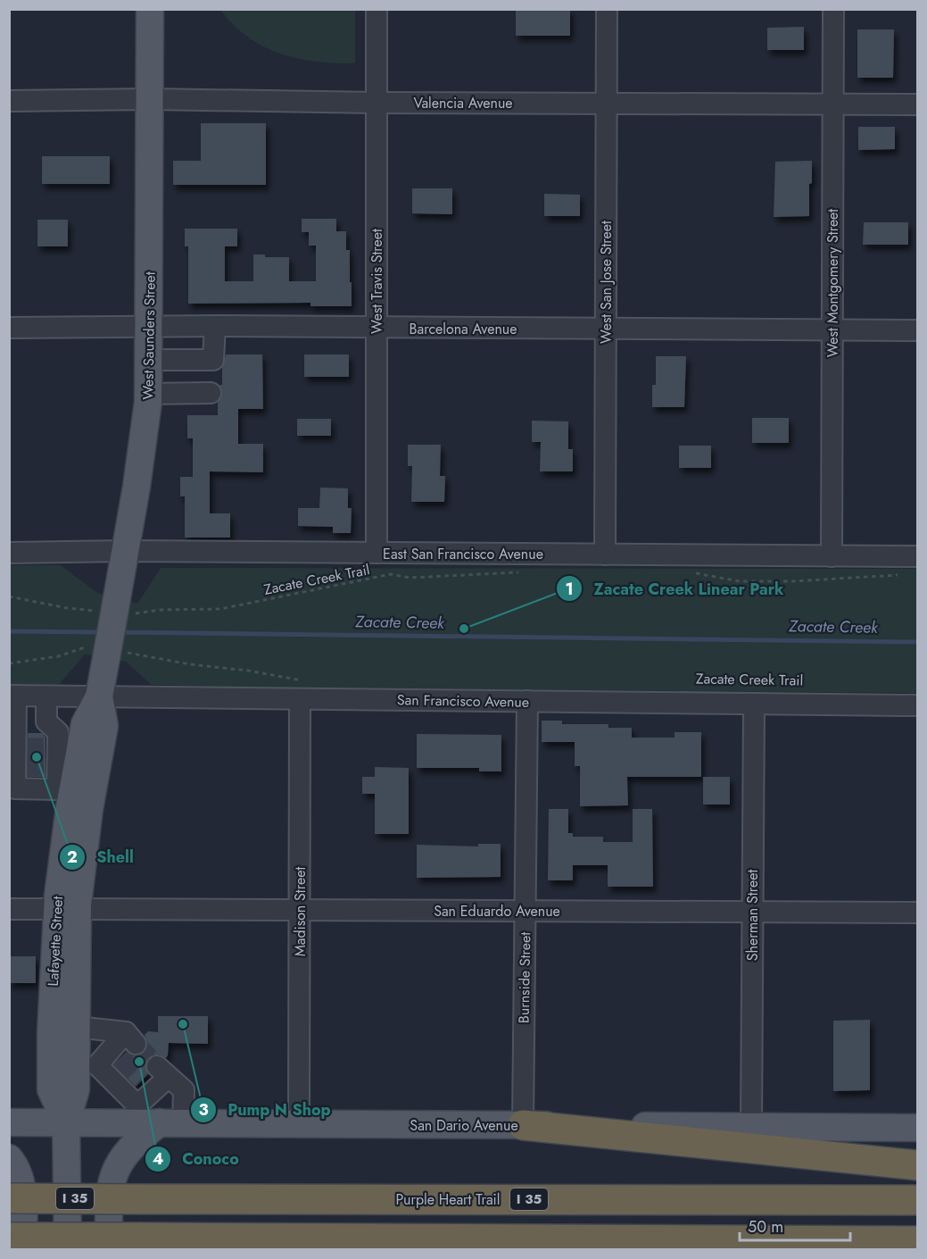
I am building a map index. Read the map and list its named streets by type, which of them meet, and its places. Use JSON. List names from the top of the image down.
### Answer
{
  "streets": {
    "highway": ["I 35", "Purple Heart Trail"],
    "main road": ["West Saunders Street", "Lafayette Street", "San Dario Avenue"],
    "street": [
      "Valencia Avenue",
      "West Travis Street",
      "West San Jose Street",
      "West Montgomery Street",
      "Barcelona Avenue",
      "East San Francisco Avenue",
      "San Francisco Avenue",
      "San Eduardo Avenue",
      "Madison Street",
      "Sherman Street",
      "Burnside Street"
    ],
    "path": ["Zacate Creek Trail"]
  },
  "crossings": [
    ["Valencia Avenue", "West Travis Street"],
    ["Valencia Avenue", "West San Jose Street"],
    ["Valencia Avenue", "West Montgomery Street"],
    ["Valencia Avenue", "West Saunders Street"],
    ["West Travis Street", "Barcelona Avenue"],
    ["West Travis Street", "East San Francisco Avenue"],
    ["West San Jose Street", "Barcelona Avenue"],
    ["West San Jose Street", "East San Francisco Avenue"],
    ["West Montgomery Street", "Barcelona Avenue"],
    ["West Montgomery Street", "East San Francisco Avenue"],
    ["Barcelona Avenue", "West Saunders Street"],
    ["West Saunders Street", "East San Francisco Avenue"],
    ["West Saunders Street", "Zacate Creek Trail"],
    ["West Saunders Street", "Lafayette Street"],
    ["San Francisco Avenue", "Madison Street"],
    ["San Francisco Avenue", "Sherman Street"],
    ["San Francisco Avenue", "Lafayette Street"],
    ["San Francisco Avenue", "Burnside Street"],
    ["San Eduardo Avenue", "Madison Street"],
    ["San Eduardo Avenue", "Sherman Street"],
    ["San Eduardo Avenue", "Lafayette Street"],
    ["San Eduardo Avenue", "Burnside Street"],
    ["Madison Street", "San Dario Avenue"],
    ["Sherman Street", "San Dario Avenue"],
    ["Lafayette Street", "San Dario Avenue"],
    ["Burnside Street", "San Dario Avenue"]
  ],
  "water": ["Zacate Creek"],
  "places": [
    "Zacate Creek Linear Park",
    "Shell",
    "Pump N Shop",
    "Conoco"
  ],
  "scale_bar": "50 m"
}
